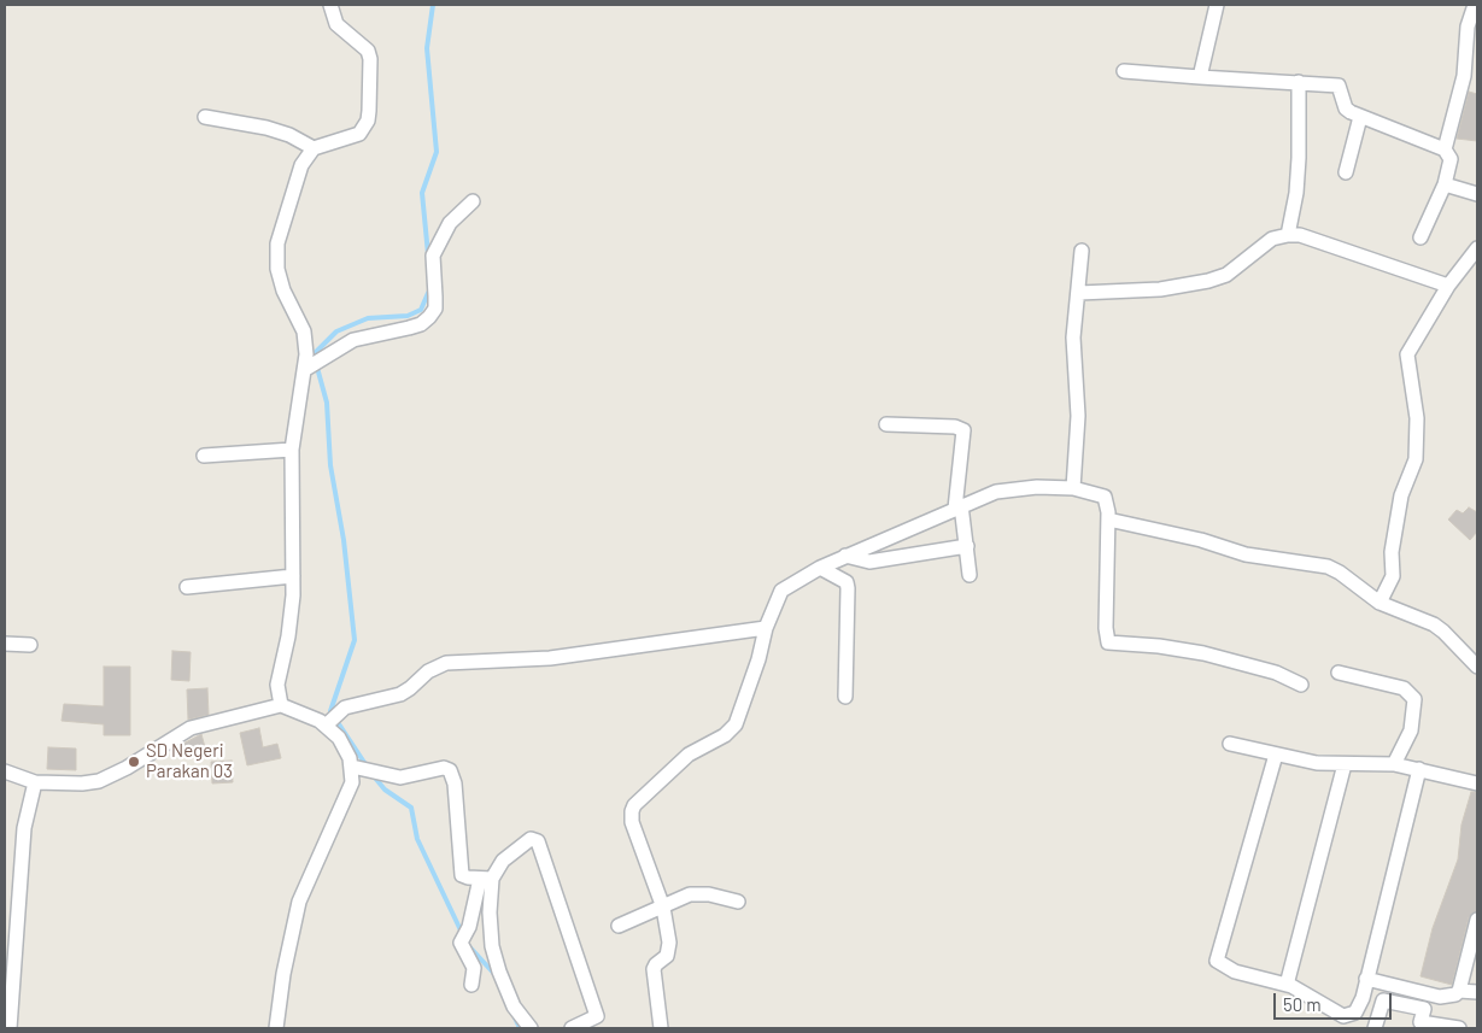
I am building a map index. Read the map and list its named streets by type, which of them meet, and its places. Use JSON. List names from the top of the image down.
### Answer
{
  "places": ["SD Negeri Parakan 03"],
  "scale_bar": "50 m"
}
